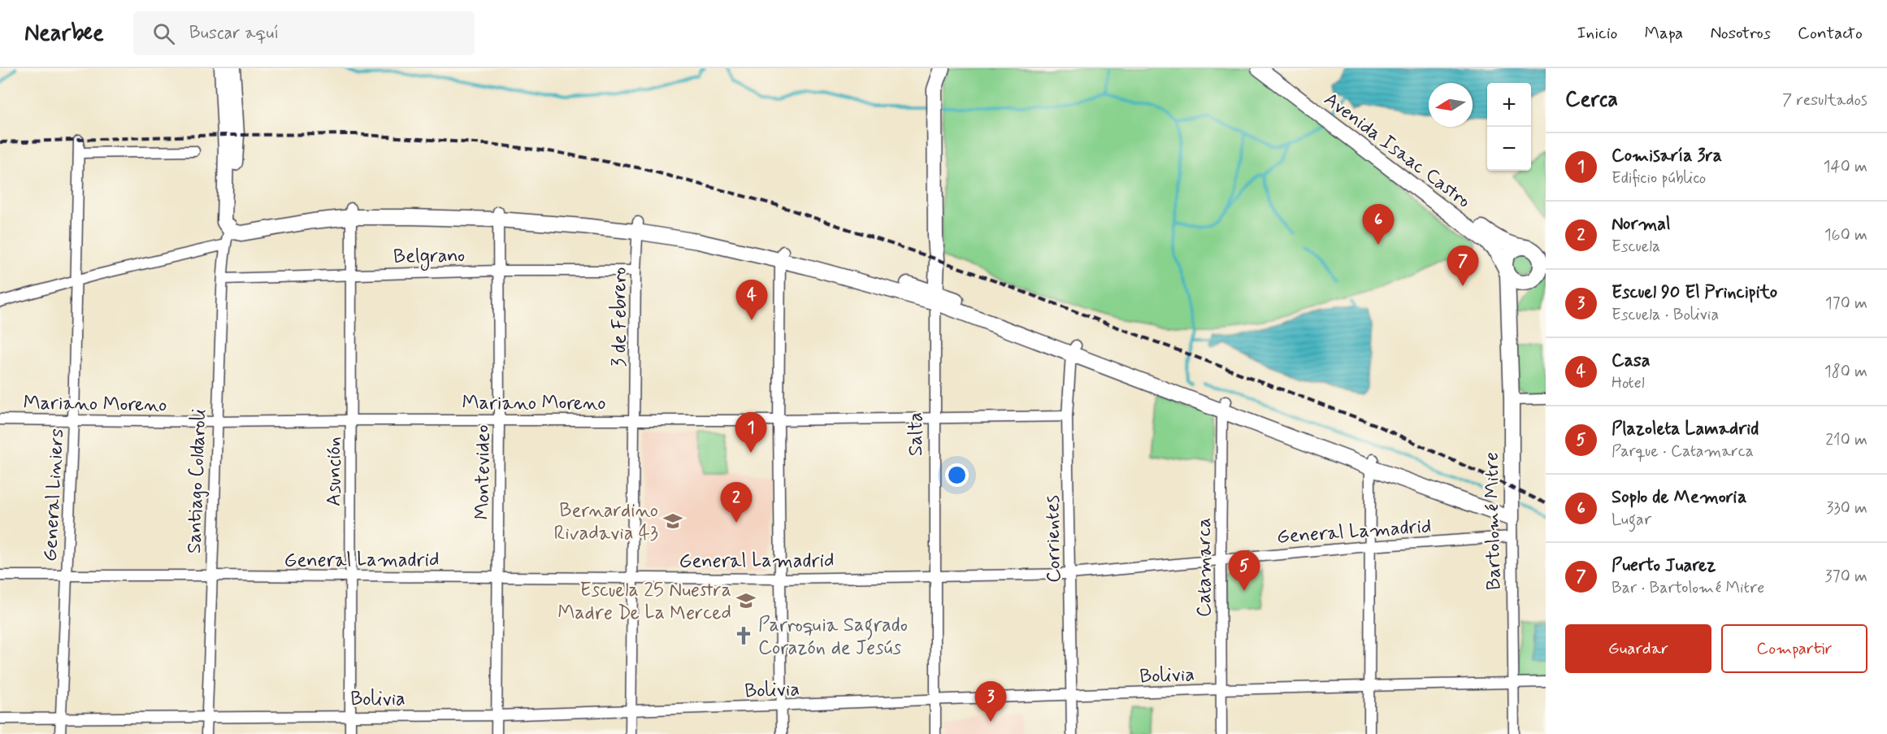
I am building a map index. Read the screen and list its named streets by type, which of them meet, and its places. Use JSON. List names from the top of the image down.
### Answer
{
  "streets": {
    "main road": [
      "Avenida Isaac Castro",
      "Salta",
      "Santiago Coldaroli",
      "Bartolomé Mitre"
    ],
    "street": [
      "Belgrano",
      "3 de Febrero",
      "Mariano Moreno",
      "Asunción",
      "Montevideo",
      "General Liniers",
      "General Lamadrid",
      "Corrientes",
      "Catamarca",
      "Bolivia"
    ]
  },
  "crossings": [
    ["Avenida Isaac Castro", "Bartolomé Mitre"],
    ["Belgrano", "3 de Febrero"],
    ["Belgrano", "Asunción"],
    ["Belgrano", "Montevideo"],
    ["Belgrano", "Santiago Coldaroli"],
    ["3 de Febrero", "Mariano Moreno"],
    ["3 de Febrero", "General Lamadrid"],
    ["3 de Febrero", "Bolivia"],
    ["Mariano Moreno", "Salta"],
    ["Mariano Moreno", "Asunción"],
    ["Mariano Moreno", "Montevideo"],
    ["Mariano Moreno", "Santiago Coldaroli"],
    ["Mariano Moreno", "General Liniers"],
    ["Mariano Moreno", "Corrientes"],
    ["Salta", "General Lamadrid"],
    ["Salta", "Bolivia"],
    ["Asunción", "General Lamadrid"],
    ["Asunción", "Bolivia"],
    ["Montevideo", "General Lamadrid"],
    ["Montevideo", "Bolivia"],
    ["Santiago Coldaroli", "General Lamadrid"],
    ["Santiago Coldaroli", "Bolivia"],
    ["General Liniers", "General Lamadrid"],
    ["General Liniers", "Bolivia"],
    ["Bartolomé Mitre", "General Lamadrid"],
    ["Bartolomé Mitre", "Bolivia"],
    ["General Lamadrid", "Corrientes"],
    ["General Lamadrid", "Catamarca"],
    ["Corrientes", "Bolivia"],
    ["Catamarca", "Bolivia"]
  ],
  "places": {
    "school or university": ["Bernardino Rivadavia 43", "Escuela 25 Nuestra Madre De La Merced"],
    "church": ["Parroquia Sagrado Corazón de Jesús"]
  },
  "north": "left",
  "page": {
    "header": "Nearbee",
    "search": "Buscar aquí",
    "nav": [
      "Inicio",
      "Mapa",
      "Nosotros",
      "Contacto"
    ],
    "heading": ["Cerca", "7 resultados"],
    "map_buttons": ["+", "−"],
    "list": [
      {
        "mark": "1",
        "name": "Comisaría 3ra",
        "note": "Edificio público",
        "value": "140 m"
      },
      {
        "mark": "2",
        "name": "Normal",
        "note": "Escuela",
        "value": "160 m"
      },
      {
        "mark": "3",
        "name": "Escuel 90 El Principito",
        "note": "Escuela · Bolivia",
        "value": "170 m"
      },
      {
        "mark": "4",
        "name": "Casa",
        "note": "Hotel",
        "value": "180 m"
      },
      {
        "mark": "5",
        "name": "Plazoleta Lamadrid",
        "note": "Parque · Catamarca",
        "value": "210 m"
      },
      {
        "mark": "6",
        "name": "Soplo de Memoria",
        "note": "Lugar",
        "value": "330 m"
      },
      {
        "mark": "7",
        "name": "Puerto Juarez",
        "note": "Bar · Bartolomé Mitre",
        "value": "370 m"
      }
    ],
    "pins": [
      "6",
      "7",
      "4",
      "1",
      "2",
      "5",
      "3"
    ],
    "buttons": ["Guardar", "Compartir"]
  }
}
